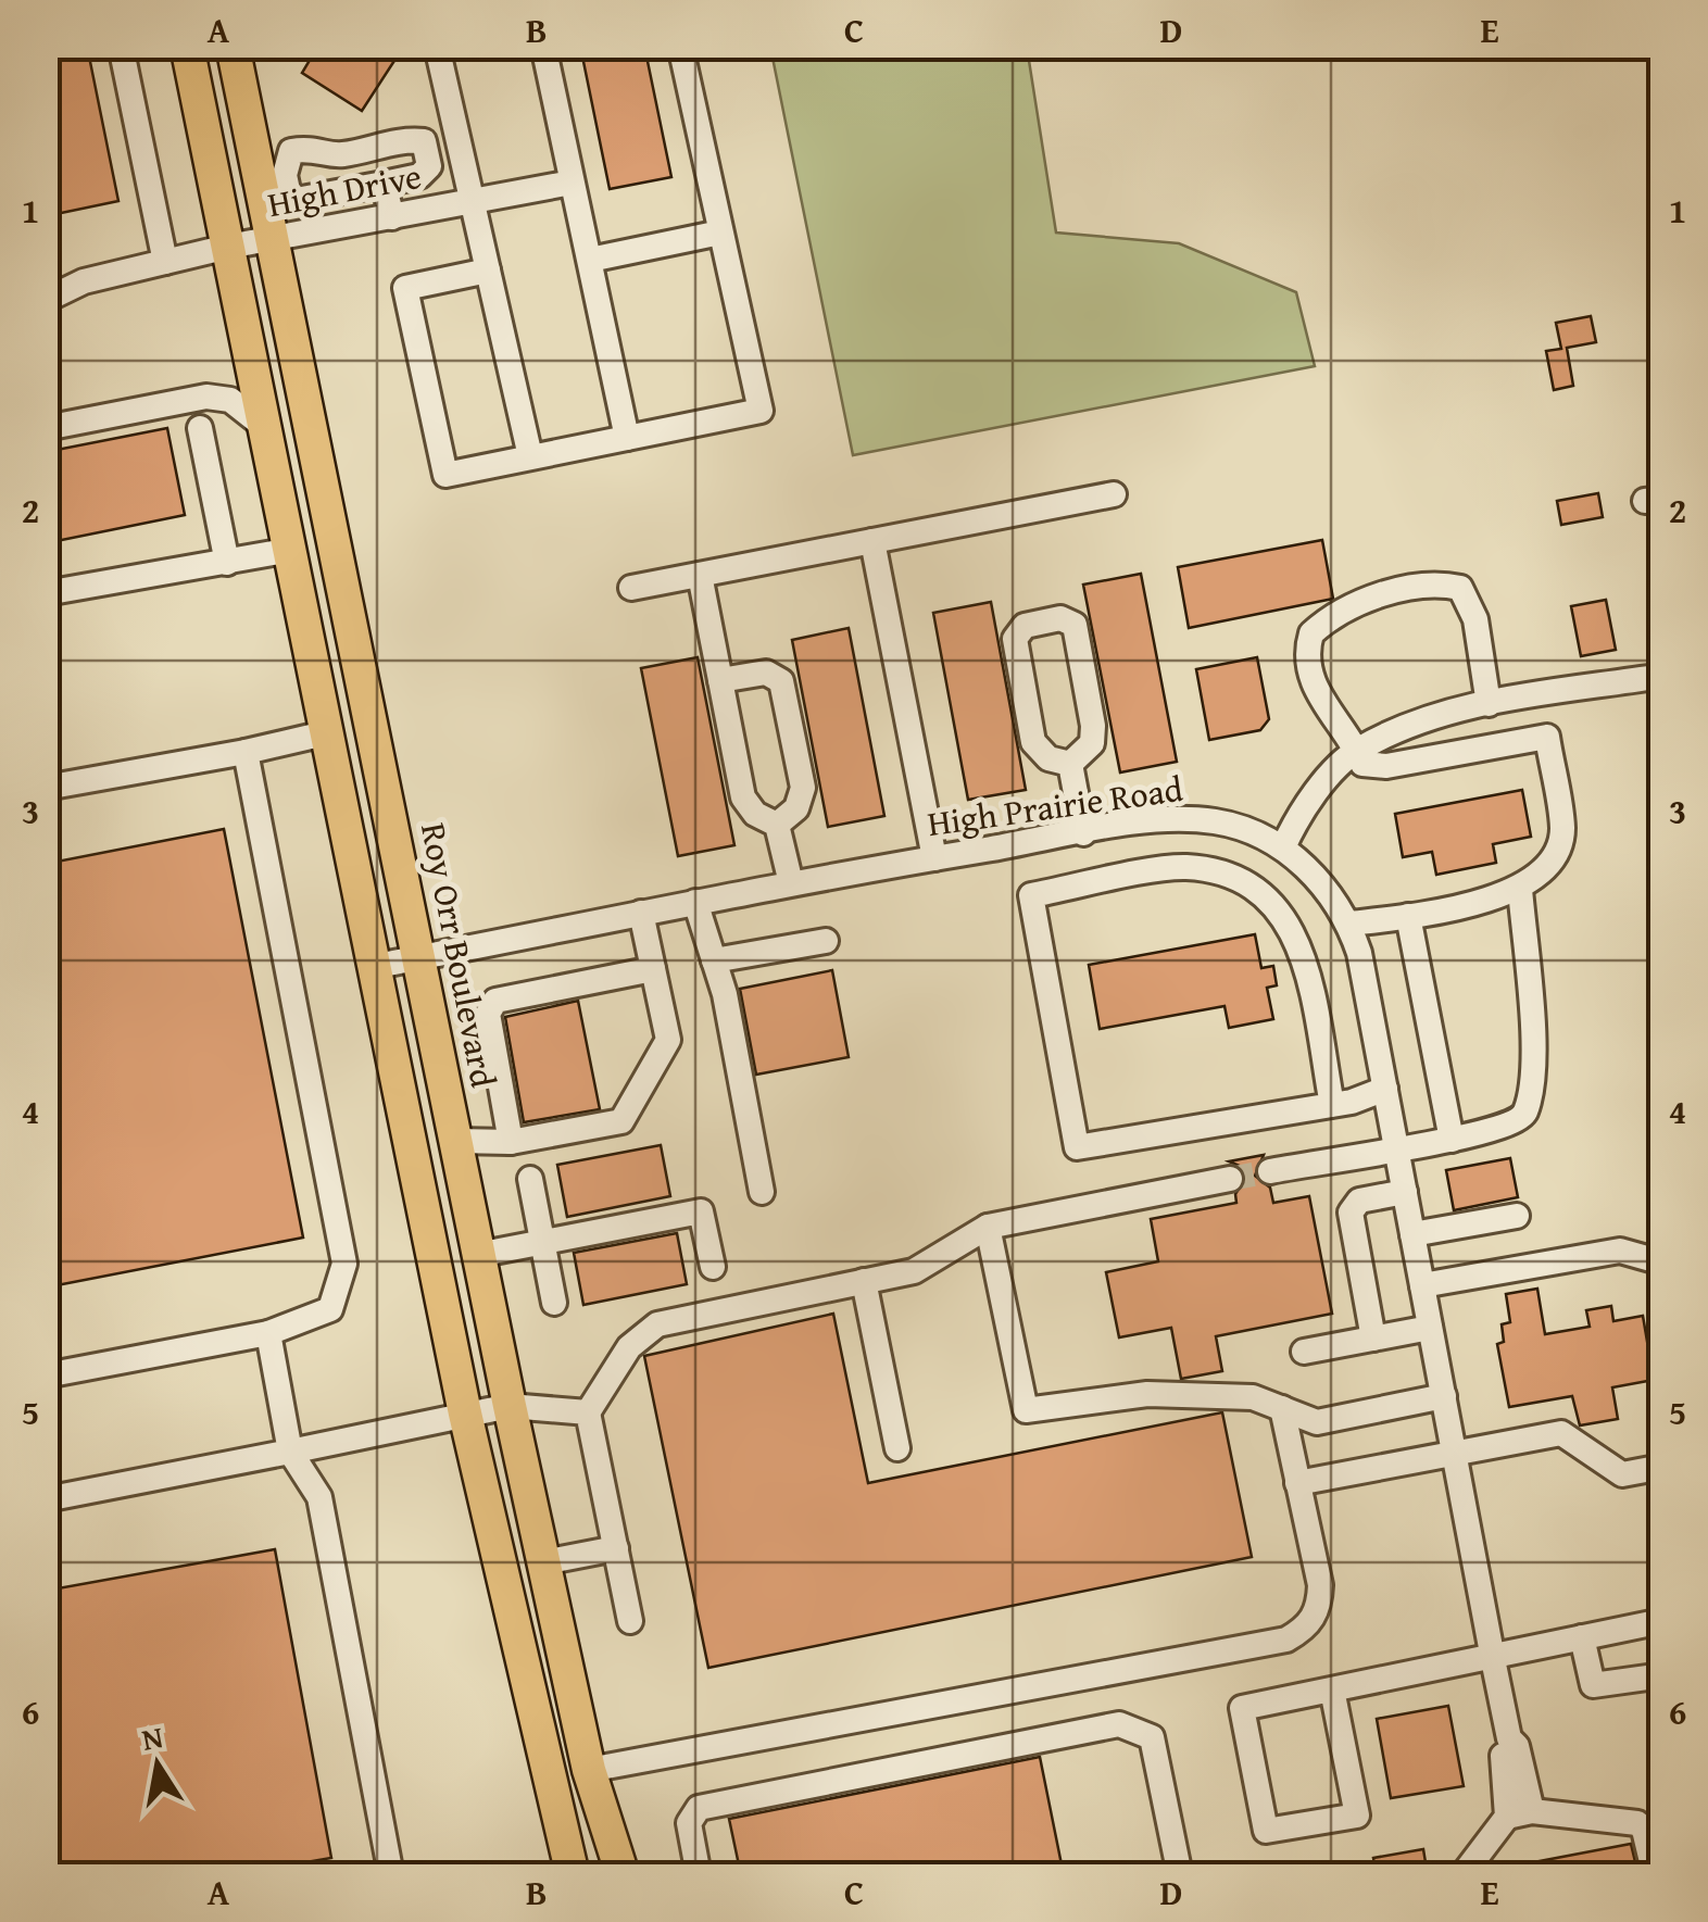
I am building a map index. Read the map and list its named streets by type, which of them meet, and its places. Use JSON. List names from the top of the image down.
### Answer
{
  "streets": {
    "main road": ["Roy Orr Boulevard"],
    "street": ["High Drive", "High Prairie Road"]
  },
  "crossings": [
    ["High Drive", "Roy Orr Boulevard"],
    ["High Prairie Road", "Roy Orr Boulevard"]
  ],
  "north": "top",
  "grid": {
    "columns": [
      "A",
      "B",
      "C",
      "D",
      "E"
    ],
    "rows": [
      "1",
      "2",
      "3",
      "4",
      "5",
      "6"
    ]
  }
}
